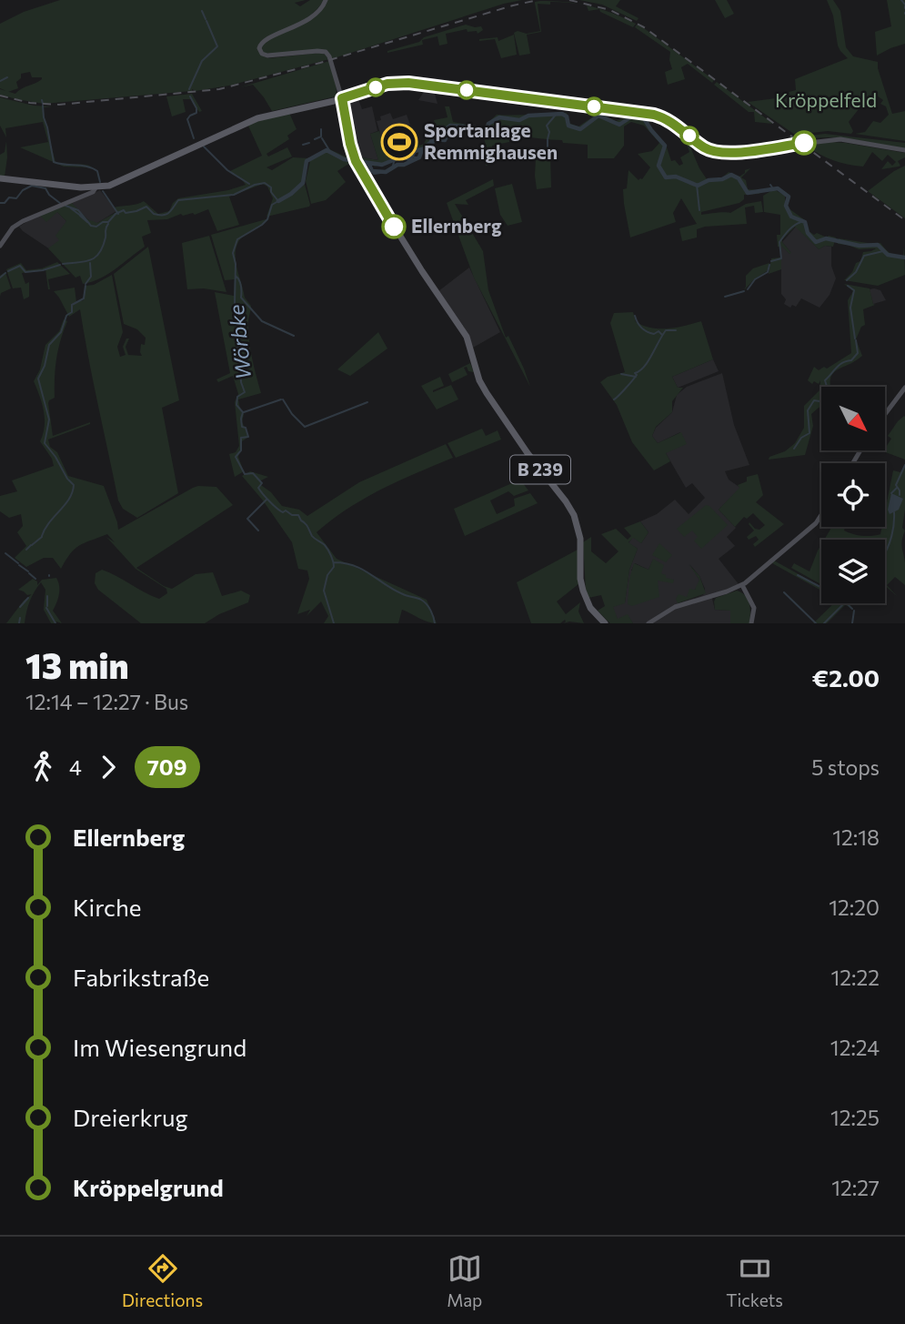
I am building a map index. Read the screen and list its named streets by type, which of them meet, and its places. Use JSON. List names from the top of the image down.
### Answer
{
  "streets": {
    "main road": ["B 239"]
  },
  "water": ["Wörbke"],
  "parks": ["Kröppelfeld"],
  "places": {
    "sports": ["Sportanlage Remmighausen"],
    "other": ["Ellernberg"]
  },
  "lines": ["bus line 709"],
  "north": "bottom right",
  "page": {
    "heading": ["13 min", "12:14 – 12:27 · Bus", "€2.00"],
    "legs": ["4", "709", "5 stops"],
    "list": [
      {
        "name": "Ellernberg",
        "value": "12:18"
      },
      {
        "name": "Kirche",
        "value": "12:20"
      },
      {
        "name": "Fabrikstraße",
        "value": "12:22"
      },
      {
        "name": "Im Wiesengrund",
        "value": "12:24"
      },
      {
        "name": "Dreierkrug",
        "value": "12:25"
      },
      {
        "name": "Kröppelgrund",
        "value": "12:27"
      }
    ],
    "tabs": ["Directions", "Map", "Tickets"]
  }
}
